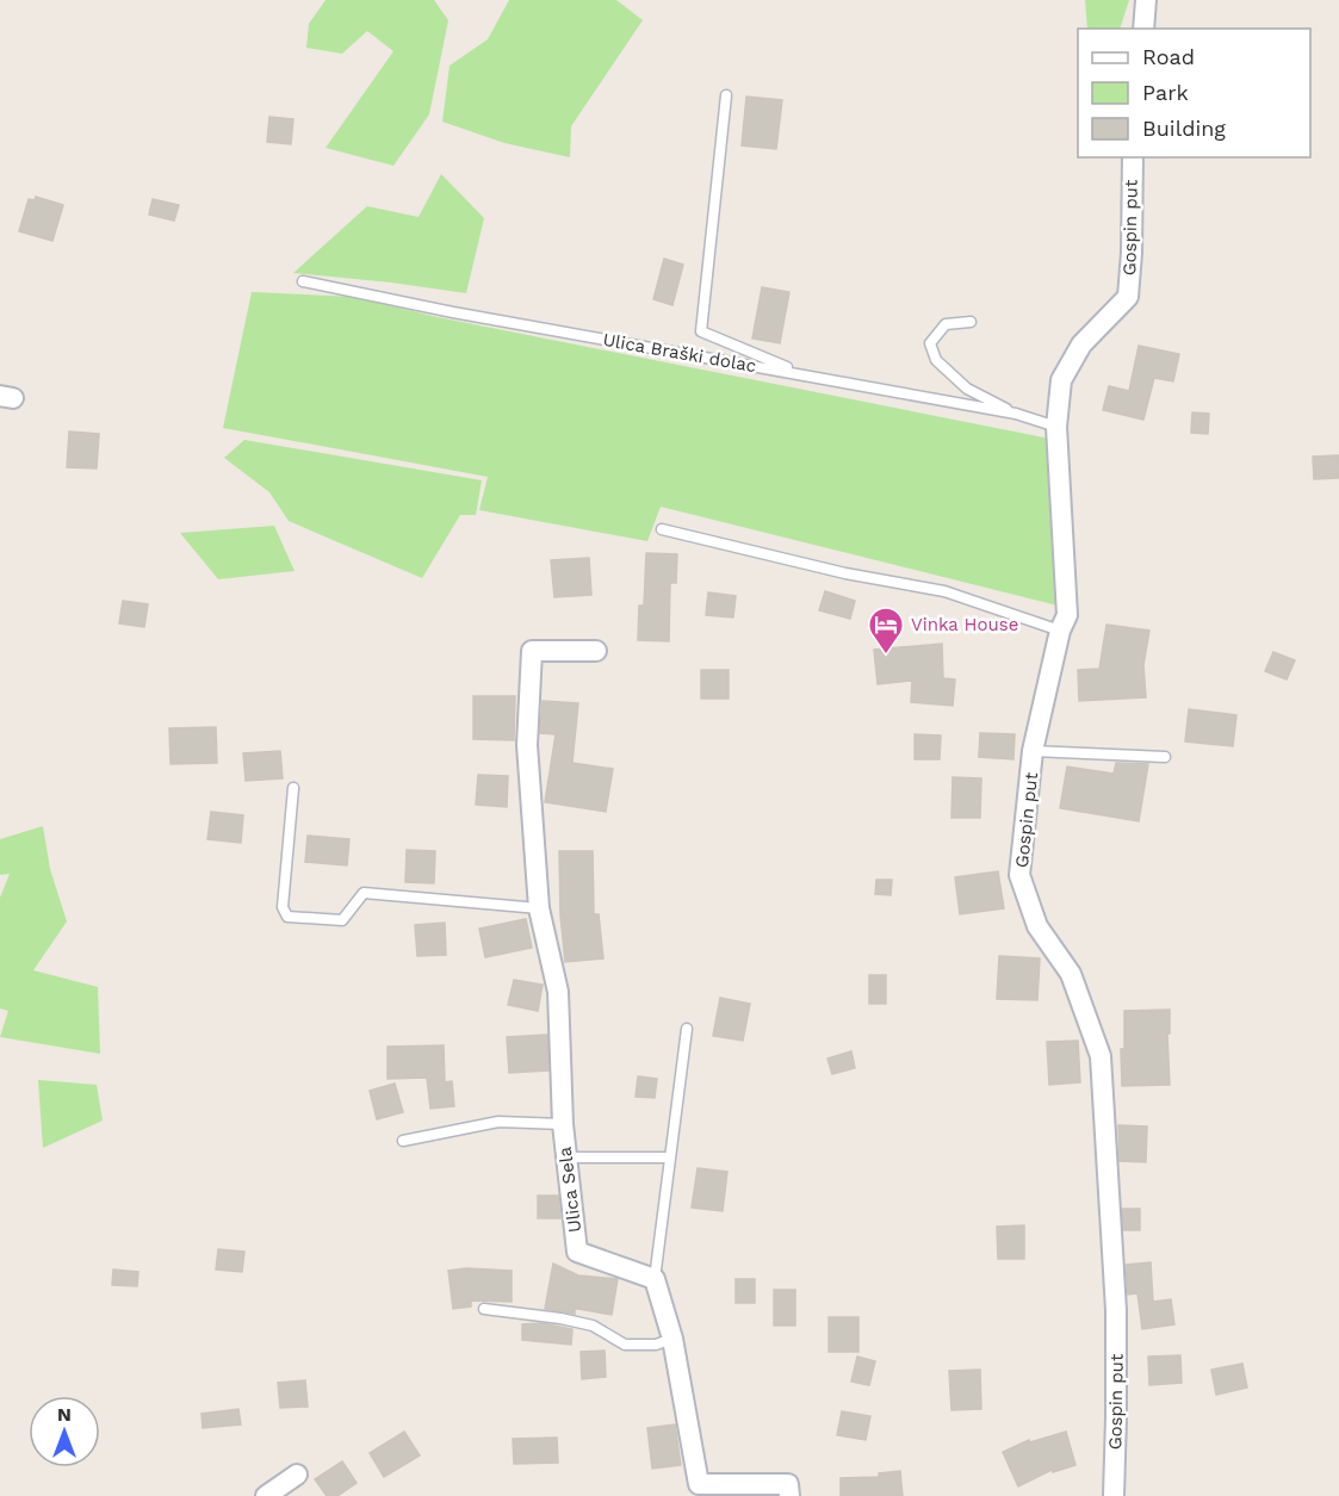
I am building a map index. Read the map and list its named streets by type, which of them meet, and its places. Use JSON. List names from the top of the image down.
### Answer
{
  "streets": {
    "street": ["Gospin put", "Ulica Sela"],
    "lane": ["Ulica Braški dolac"]
  },
  "crossings": [
    ["Gospin put", "Ulica Braški dolac"]
  ],
  "places": {
    "hotel": ["Vinka House"]
  },
  "legend": ["Road", "Park", "Building"],
  "north": "top"
}
